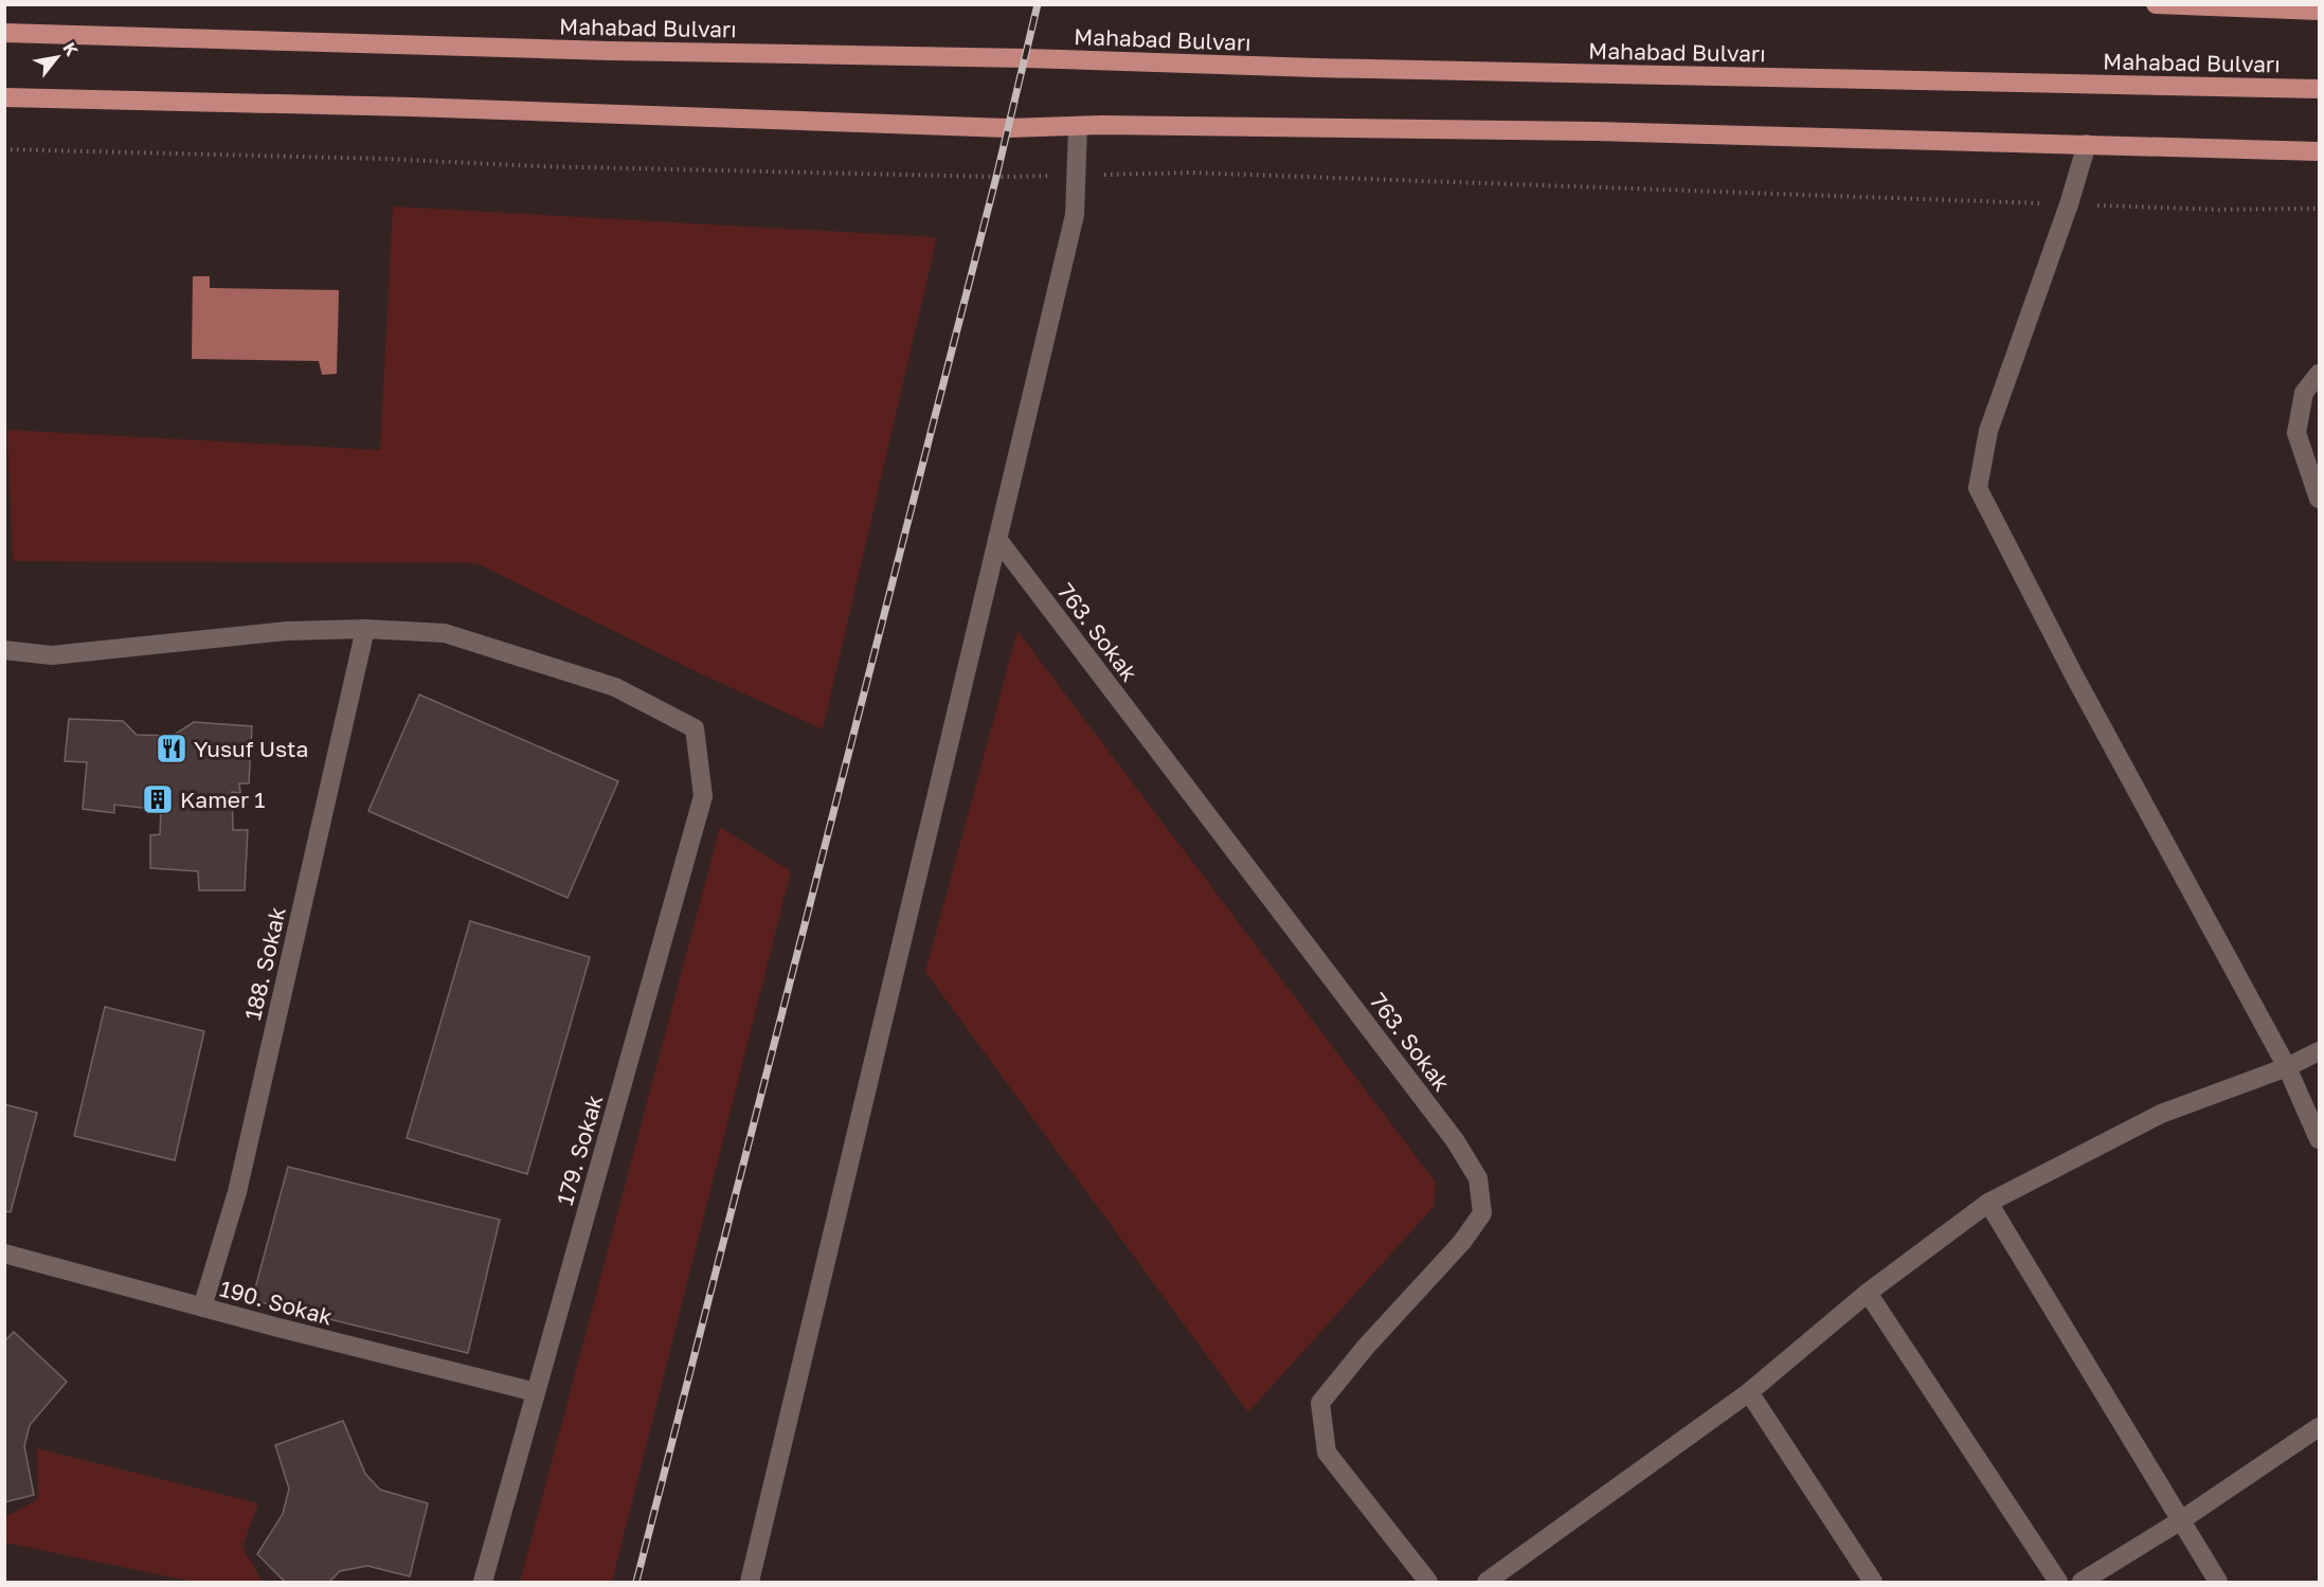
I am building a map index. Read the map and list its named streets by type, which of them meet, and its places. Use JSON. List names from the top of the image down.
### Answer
{
  "streets": {
    "main road": ["Mahabad Bulvarı"],
    "street": [
      "763. Sokak",
      "188. Sokak",
      "179. Sokak",
      "190. Sokak"
    ]
  },
  "crossings": [
    ["188. Sokak", "179. Sokak"],
    ["188. Sokak", "190. Sokak"],
    ["179. Sokak", "190. Sokak"]
  ],
  "places": {
    "restaurant": ["Yusuf Usta"],
    "building": ["Kamer 1"]
  },
  "north": "top right"
}
